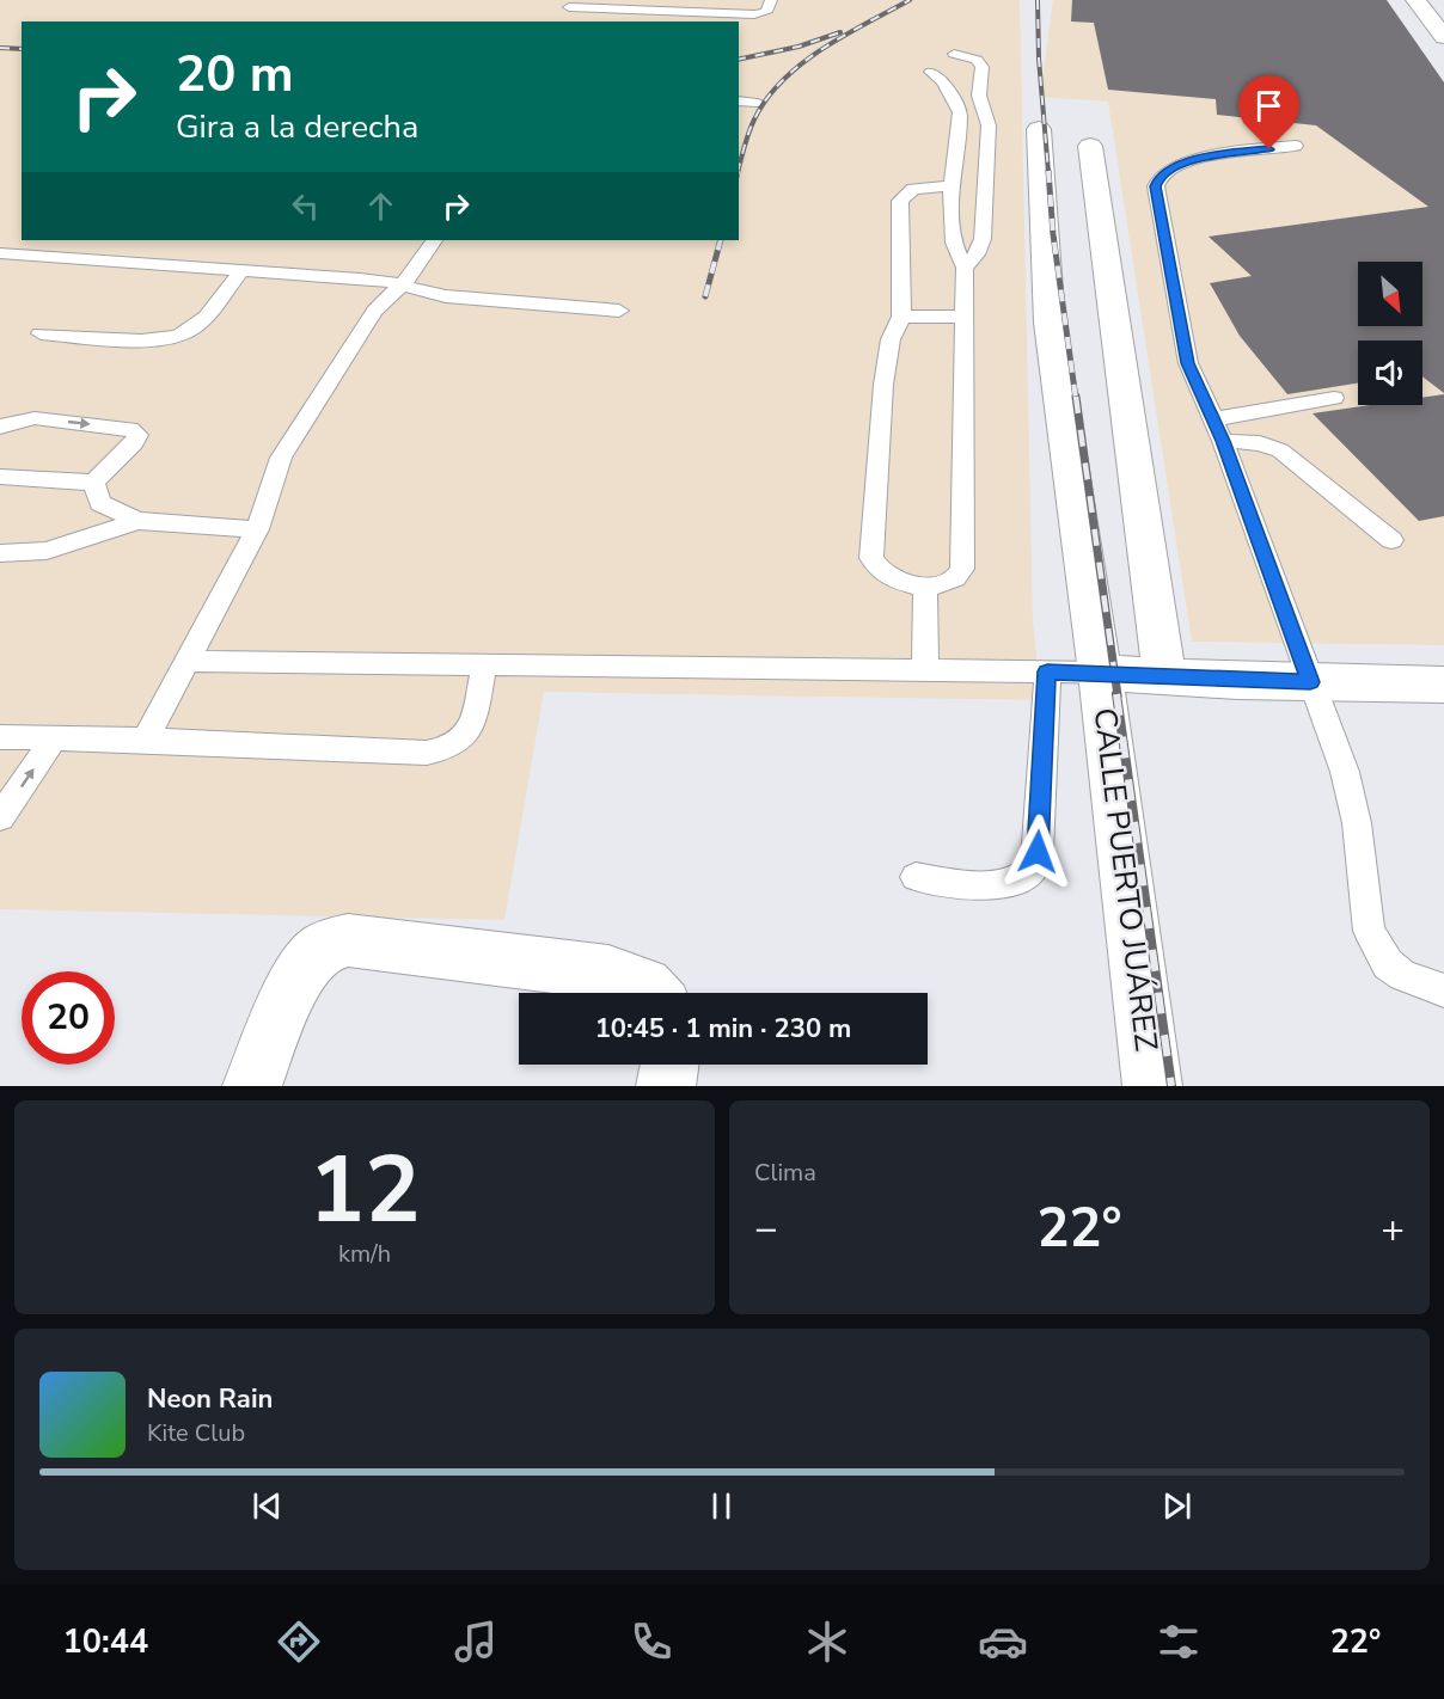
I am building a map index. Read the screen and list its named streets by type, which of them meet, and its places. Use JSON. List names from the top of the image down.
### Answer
{
  "streets": {
    "street": ["CALLE PUERTO JUÁREZ"]
  },
  "north": "bottom right",
  "page": {
    "turn": ["20 m", "Gira a la derecha"],
    "limit": "20",
    "trip": "10:45 · 1 min · 230 m",
    "tile": [
      ["12", "km/h"],
      "Clima"
    ],
    "heat": ["−", "22°", "+"],
    "song": ["Neon Rain", "Kite Club"],
    "tabs": ["10:44", "22°"]
  }
}
